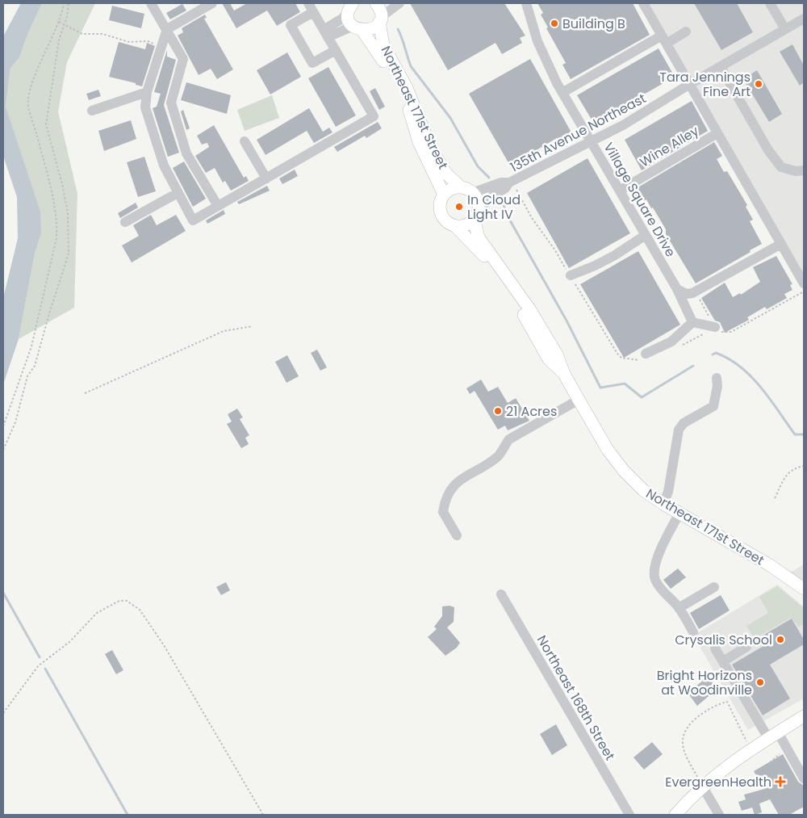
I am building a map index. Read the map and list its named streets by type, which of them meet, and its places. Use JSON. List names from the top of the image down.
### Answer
{
  "streets": {
    "main road": ["Northeast 171st Street"],
    "street": [
      "135th Avenue Northeast",
      "Wine Alley",
      "Village Square Drive",
      "Northeast 168th Street"
    ]
  },
  "crossings": [
    ["Northeast 171st Street", "135th Avenue Northeast"],
    ["135th Avenue Northeast", "Village Square Drive"],
    ["Wine Alley", "Village Square Drive"]
  ],
  "places": {
    "other": [
      "Building B",
      "Tara Jennings Fine Art",
      "In Cloud Light IV",
      "21 Acres",
      "Crysalis School",
      "Bright Horizons at Woodinville"
    ],
    "health": ["EvergreenHealth"]
  }
}
